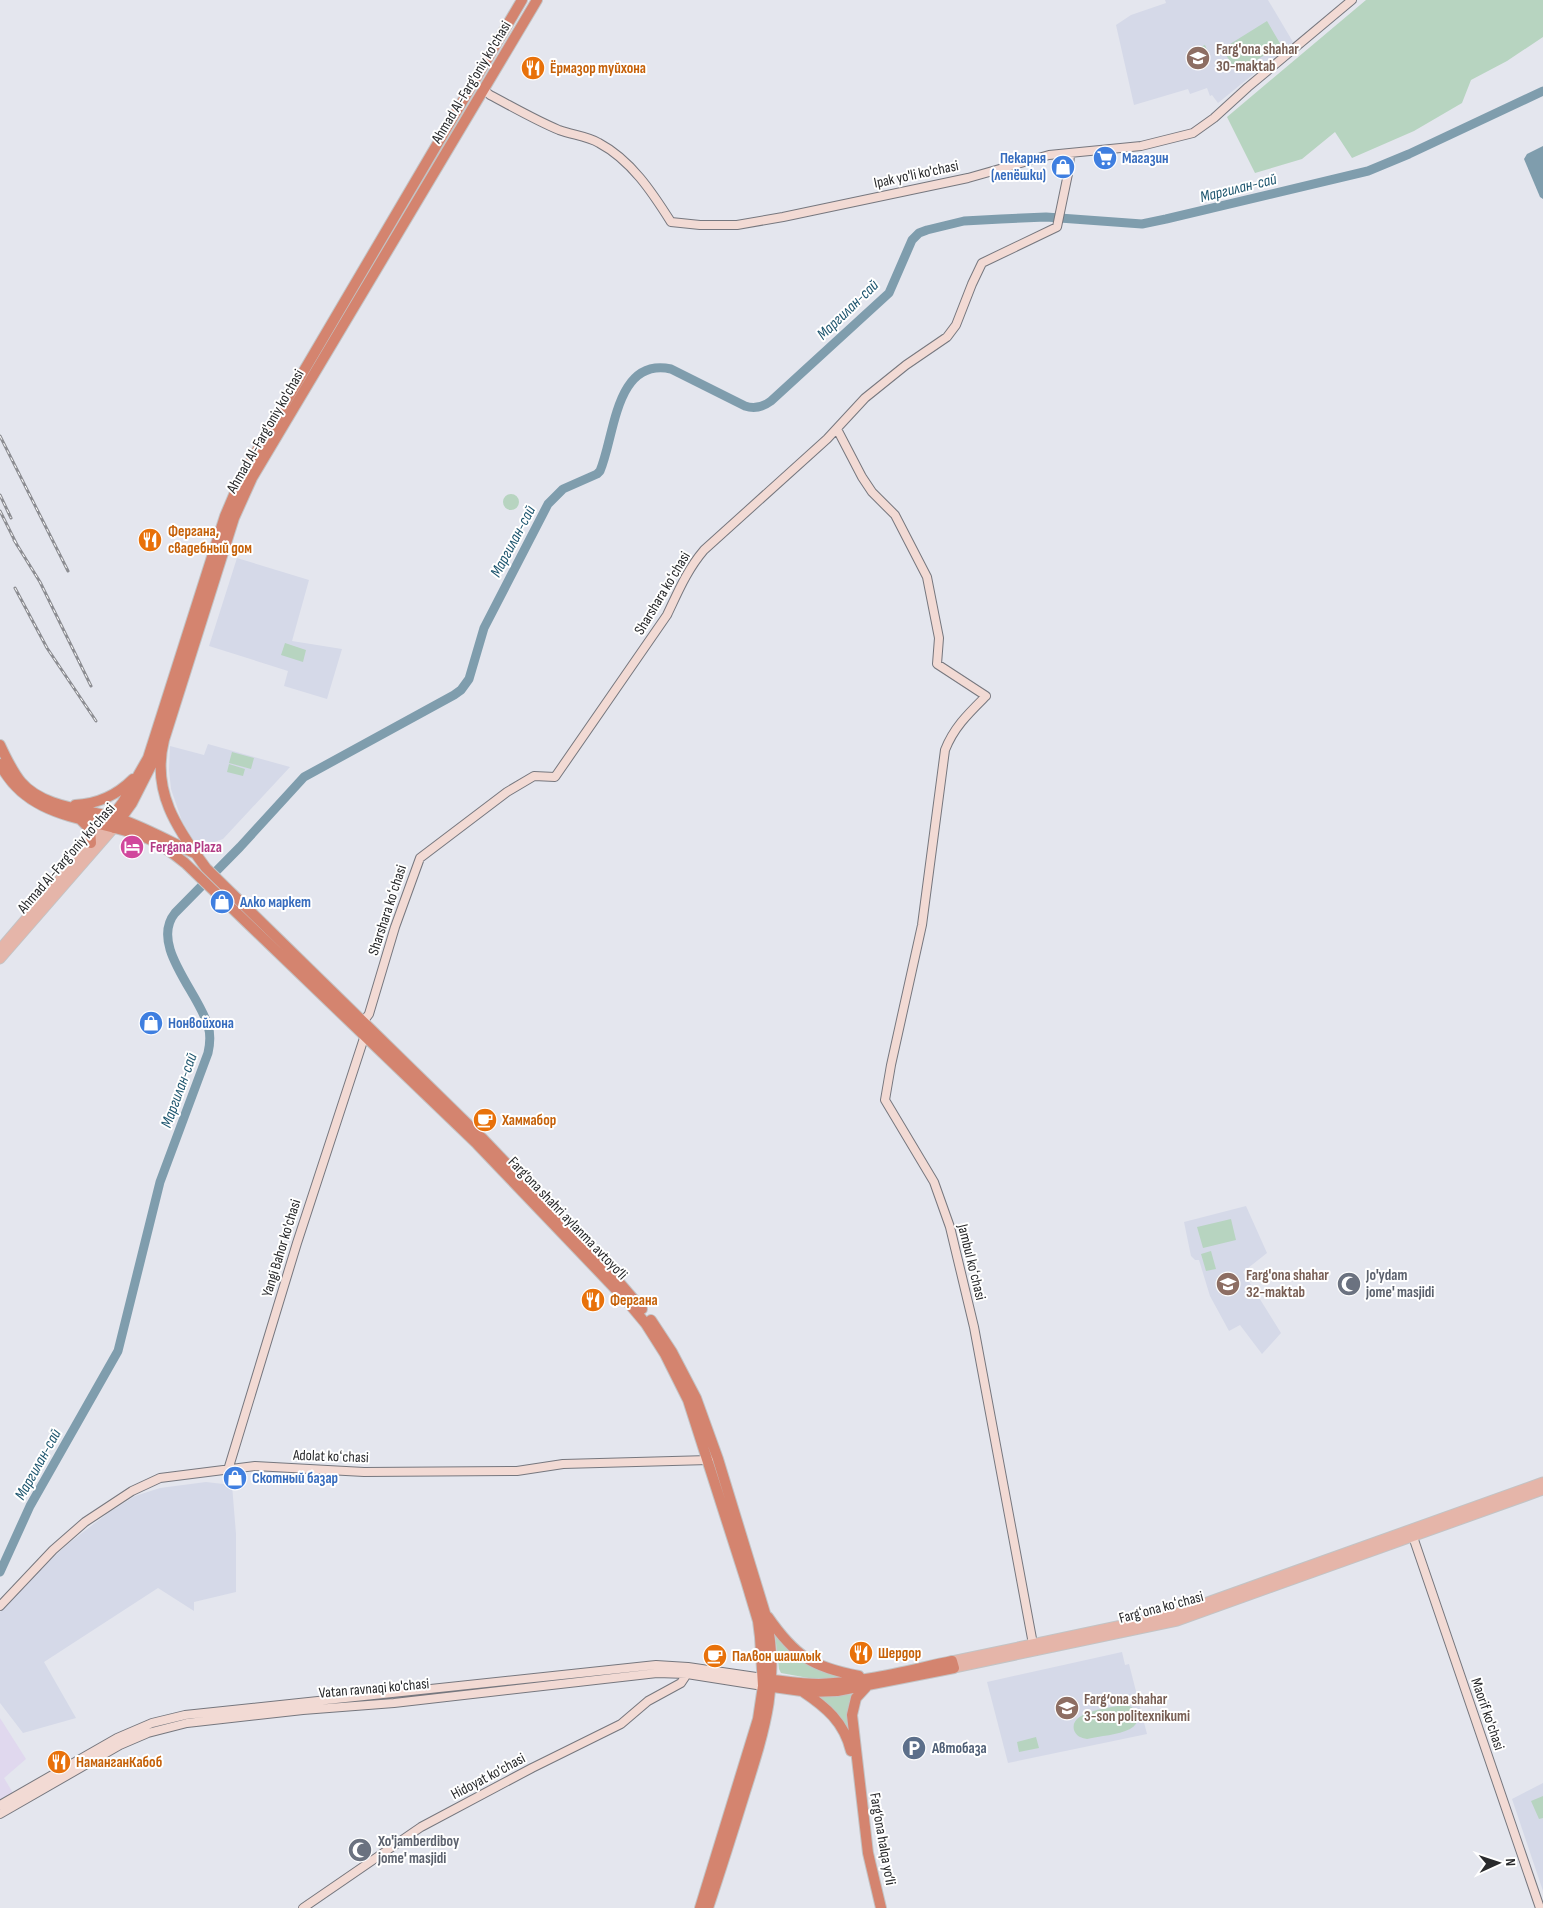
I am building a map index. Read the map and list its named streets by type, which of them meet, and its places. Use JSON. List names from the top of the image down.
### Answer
{
  "streets": {
    "highway": [
      "Ahmad Al-Farg'oniy ko'chasi",
      "Farg‘ona shahri aylanma avtoyo‘li",
      "Fargʻona koʻchasi",
      "Farg‘ona halqa yo‘li"
    ],
    "street": [
      "Ipak yo'li ko'chasi",
      "Sharshara koʻchasi",
      "Yangi Bahor ko'chasi",
      "Jambul koʻchasi",
      "Adolat koʻchasi",
      "Vatan ravnaqi ko'chasi",
      "Maorif ko'chasi",
      "Hidoyat ko'chasi"
    ]
  },
  "crossings": [
    ["Ahmad Al-Farg'oniy ko'chasi", "Ipak yo'li ko'chasi"],
    ["Ipak yo'li ko'chasi", "Sharshara koʻchasi"],
    ["Sharshara koʻchasi", "Farg‘ona shahri aylanma avtoyo‘li"],
    ["Sharshara koʻchasi", "Jambul koʻchasi"],
    ["Farg‘ona shahri aylanma avtoyo‘li", "Yangi Bahor ko'chasi"],
    ["Farg‘ona shahri aylanma avtoyo‘li", "Adolat koʻchasi"],
    ["Farg‘ona shahri aylanma avtoyo‘li", "Fargʻona koʻchasi"],
    ["Farg‘ona shahri aylanma avtoyo‘li", "Vatan ravnaqi ko'chasi"],
    ["Yangi Bahor ko'chasi", "Adolat koʻchasi"],
    ["Jambul koʻchasi", "Fargʻona koʻchasi"],
    ["Fargʻona koʻchasi", "Vatan ravnaqi ko'chasi"],
    ["Fargʻona koʻchasi", "Maorif ko'chasi"],
    ["Vatan ravnaqi ko'chasi", "Hidoyat ko'chasi"]
  ],
  "water": ["Маргилан-сай"],
  "places": {
    "school or university": ["Farg'ona shahar 30-maktab", "Farg'ona shahar 32-maktab", "Farg‘ona shahar 3-son politexnikumi"],
    "restaurant": [
      "Ёрмазор туйхона",
      "Фергана, свадебный дом",
      "Фергана",
      "Шердор",
      "НаманганКабоб"
    ],
    "supermarket": ["Магазин"],
    "shop": [
      "Пекарня (лепёшки)",
      "Алко маркет",
      "Нонвойхона",
      "Скотный базар"
    ],
    "hotel": ["Fergana Plaza"],
    "cafe": ["Хаммабор", "Палвон шашлык"],
    "mosque": ["Jo'ydam jome' masjidi", "Xo'jamberdiboy jome' masjidi"],
    "parking": ["Автобаза"]
  },
  "north": "right"
}
